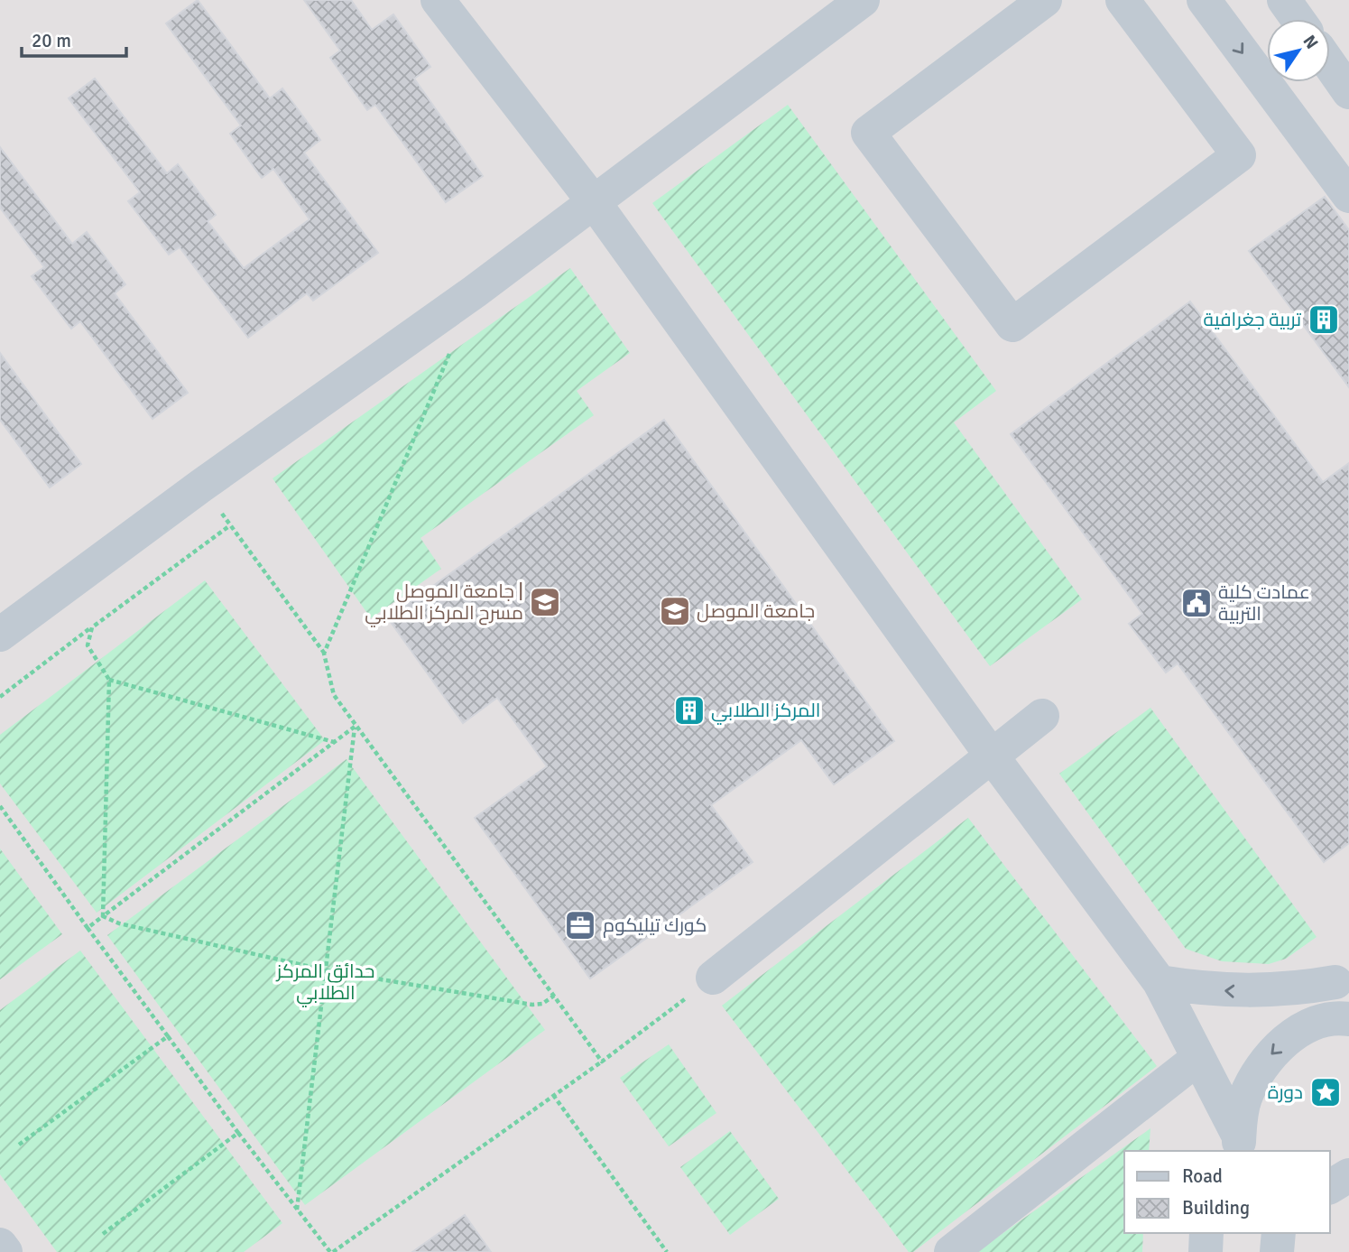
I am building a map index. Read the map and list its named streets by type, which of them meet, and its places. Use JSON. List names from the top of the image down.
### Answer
{
  "parks": ["حدائق المركز الطلابي"],
  "places": {
    "building": ["تربية جغرافية", "المركز الطلابي"],
    "school or university": ["جامعة الموصل | مسرح المركز الطلابي", "جامعة الموصل"],
    "public building": ["عمادت كلية التربية"],
    "office": ["كورك تيليكوم"],
    "place": ["دورة"]
  },
  "legend": ["Road", "Building"],
  "scale_bar": "20 m",
  "north": "top right"
}
